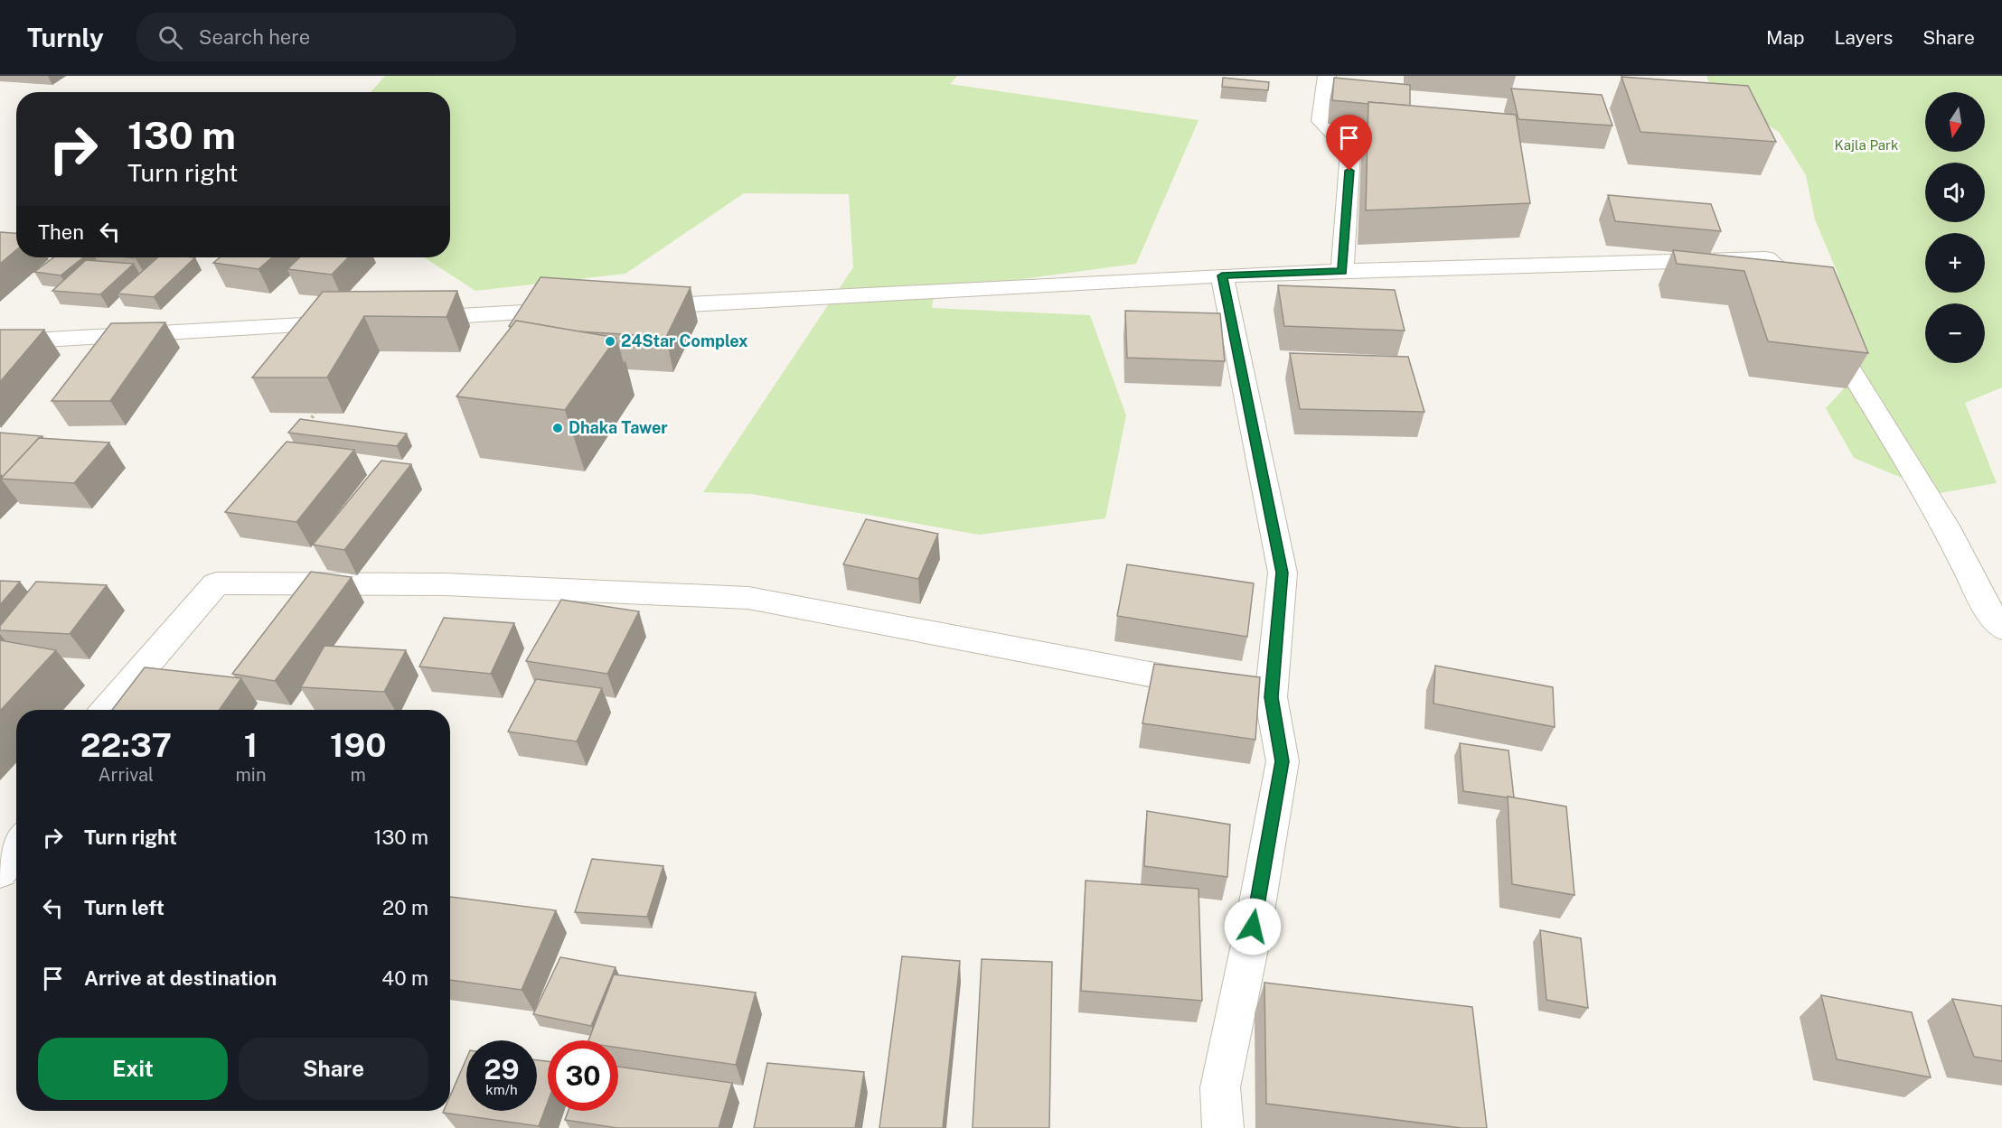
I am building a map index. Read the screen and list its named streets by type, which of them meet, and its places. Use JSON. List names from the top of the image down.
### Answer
{
  "parks": ["Kajla Park"],
  "places": ["24Star Complex", "Dhaka Tawer"],
  "north": "bottom",
  "page": {
    "header": "Turnly",
    "search": "Search here",
    "nav": ["Map", "Layers", "Share"],
    "map_buttons": ["+", "−"],
    "turn": ["130 m", "Turn right"],
    "then": "Then",
    "eta": [
      "22:37",
      "Arrival",
      "1",
      "min",
      "190",
      "m"
    ],
    "list": [
      {
        "name": "Turn right",
        "value": "130 m"
      },
      {
        "name": "Turn left",
        "value": "20 m"
      },
      {
        "name": "Arrive at destination",
        "value": "40 m"
      }
    ],
    "buttons": ["Exit", "Share"],
    "speed": "29 km/h",
    "limit": "30"
  }
}
